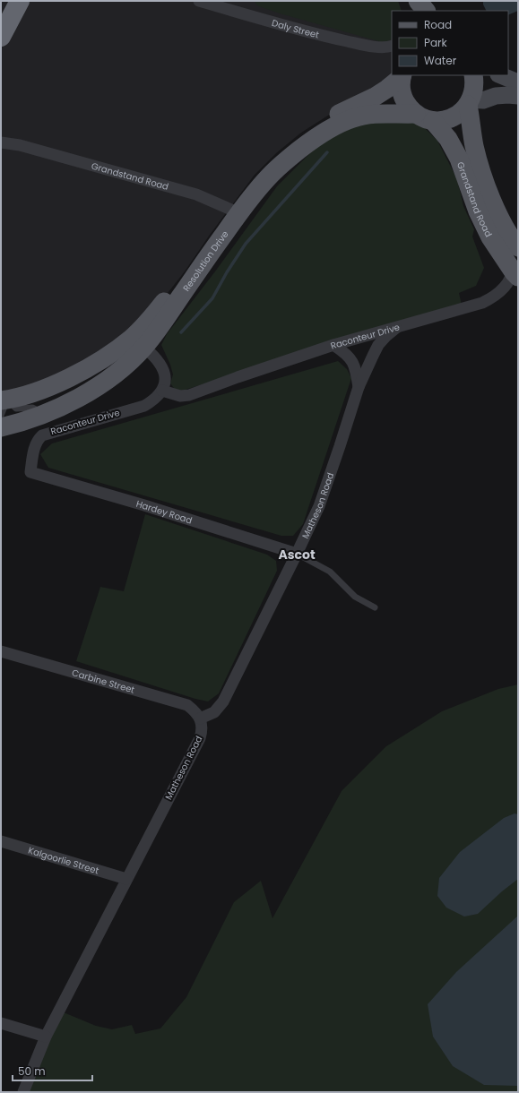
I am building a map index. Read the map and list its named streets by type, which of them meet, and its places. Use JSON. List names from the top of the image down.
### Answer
{
  "streets": {
    "main road": ["Grandstand Road", "Resolution Drive"],
    "street": [
      "Daly Street",
      "Raconteur Drive",
      "Matheson Road",
      "Hardey Road",
      "Carbine Street",
      "Kalgoorlie Street"
    ]
  },
  "crossings": [
    ["Grandstand Road", "Resolution Drive"],
    ["Grandstand Road", "Raconteur Drive"],
    ["Raconteur Drive", "Matheson Road"],
    ["Raconteur Drive", "Hardey Road"],
    ["Matheson Road", "Hardey Road"],
    ["Matheson Road", "Carbine Street"],
    ["Matheson Road", "Kalgoorlie Street"]
  ],
  "districts": ["Ascot"],
  "legend": ["Road", "Park", "Water"],
  "scale_bar": "50 m"
}
